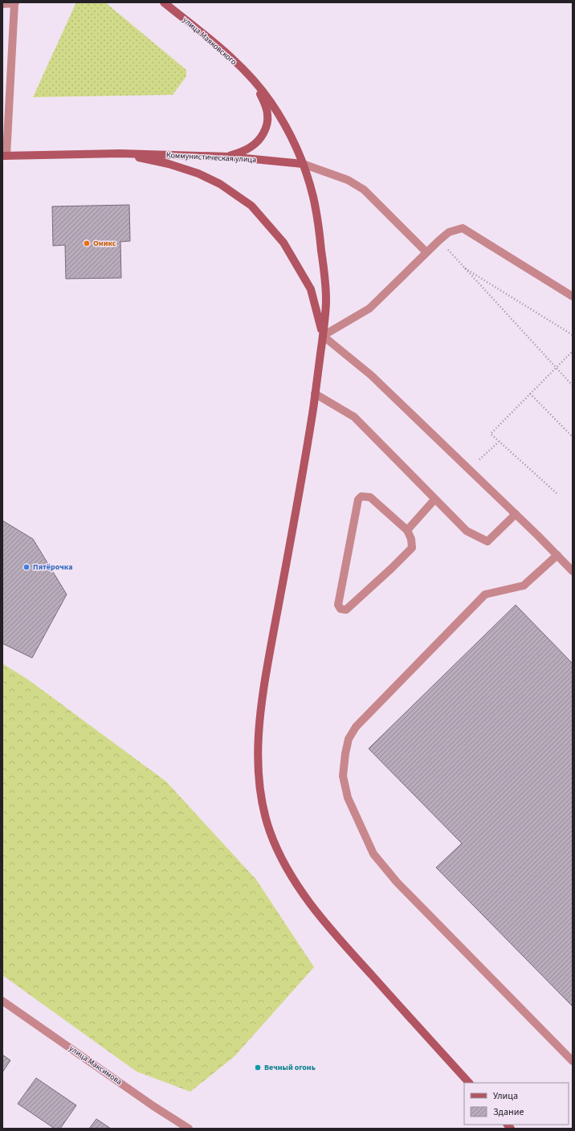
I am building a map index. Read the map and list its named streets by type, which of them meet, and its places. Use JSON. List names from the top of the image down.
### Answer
{
  "streets": {
    "main road": ["улица Маяковского", "Коммунистическая улица"],
    "street": ["улица Максимова"]
  },
  "crossings": [
    ["улица Маяковского", "Коммунистическая улица"]
  ],
  "places": ["Оникс", "Пятёрочка", "Вечный огонь"],
  "legend": ["Улица", "Здание"]
}
